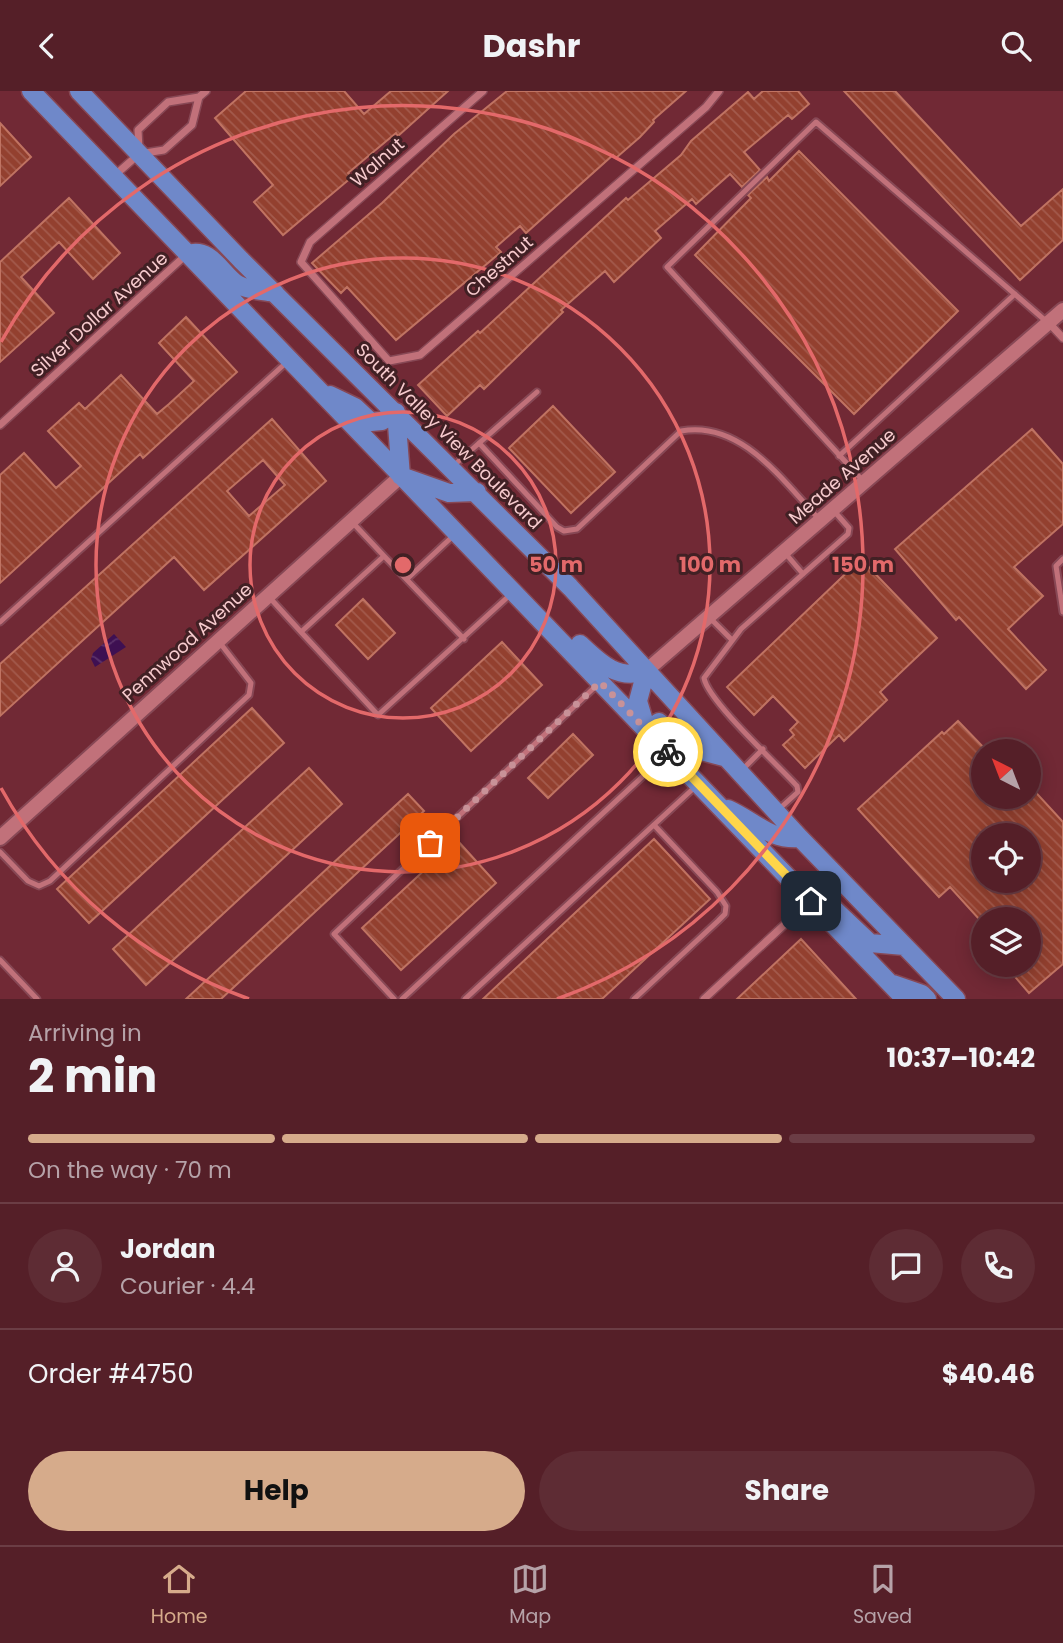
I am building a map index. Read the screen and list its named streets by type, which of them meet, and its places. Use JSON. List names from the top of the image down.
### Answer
{
  "streets": {
    "main road": ["South Valley View Boulevard"],
    "street": [
      "Walnut",
      "Chestnut",
      "Silver Dollar Avenue",
      "Meade Avenue",
      "Pennwood Avenue"
    ]
  },
  "crossings": [
    ["Walnut", "Chestnut"],
    ["South Valley View Boulevard", "Meade Avenue"]
  ],
  "north": "top left",
  "page": {
    "header": "Dashr",
    "heading": ["2 min", "Arriving in", "10:37–10:42"],
    "panel": [
      "Jordan",
      "Courier · 4.4",
      "Order #4750",
      "$40.46"
    ],
    "bar": "On the way · 70 m",
    "buttons": ["Help", "Share"],
    "tabs": ["Home", "Map", "Saved"]
  },
  "rings": ["50 m", "100 m", "150 m"]
}
